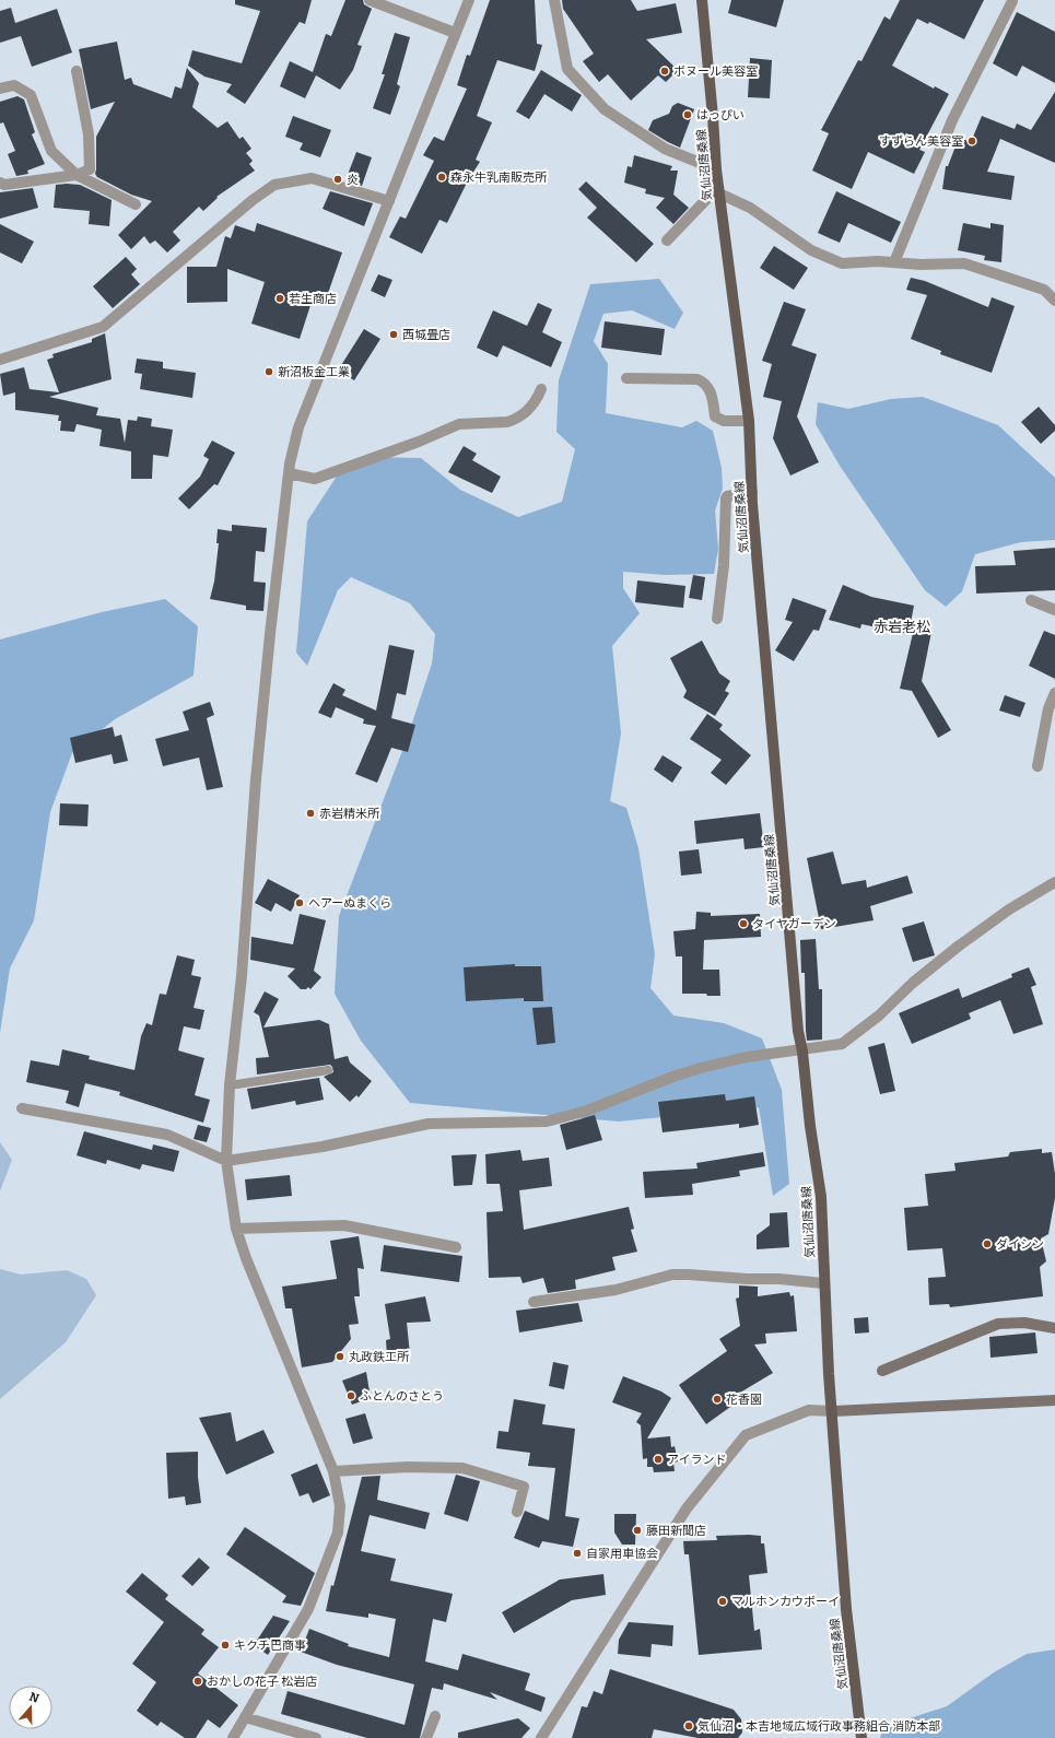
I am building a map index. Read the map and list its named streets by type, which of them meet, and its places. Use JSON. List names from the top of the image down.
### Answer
{
  "streets": {
    "main road": ["気仙沼唐桑線"]
  },
  "districts": ["赤岩老松"],
  "places": [
    "ボヌール美容室",
    "はっぴい",
    "すずらん美容室",
    "森永牛乳南販売所",
    "炎",
    "若生商店",
    "西城畳店",
    "新沼板金工業",
    "赤岩精米所",
    "ヘアーぬまくら",
    "タイヤガーデン",
    "ダイシン",
    "丸政鉄工所",
    "ふとんのさとう",
    "花香園",
    "アイランド",
    "藤田新聞店",
    "自家用車協会",
    "マルホンカウボーイ",
    "キクチ巴商事",
    "おかしの花子 松岩店",
    "気仙沼・本吉地域広域行政事務組合 消防本部"
  ],
  "north": "top"
}
